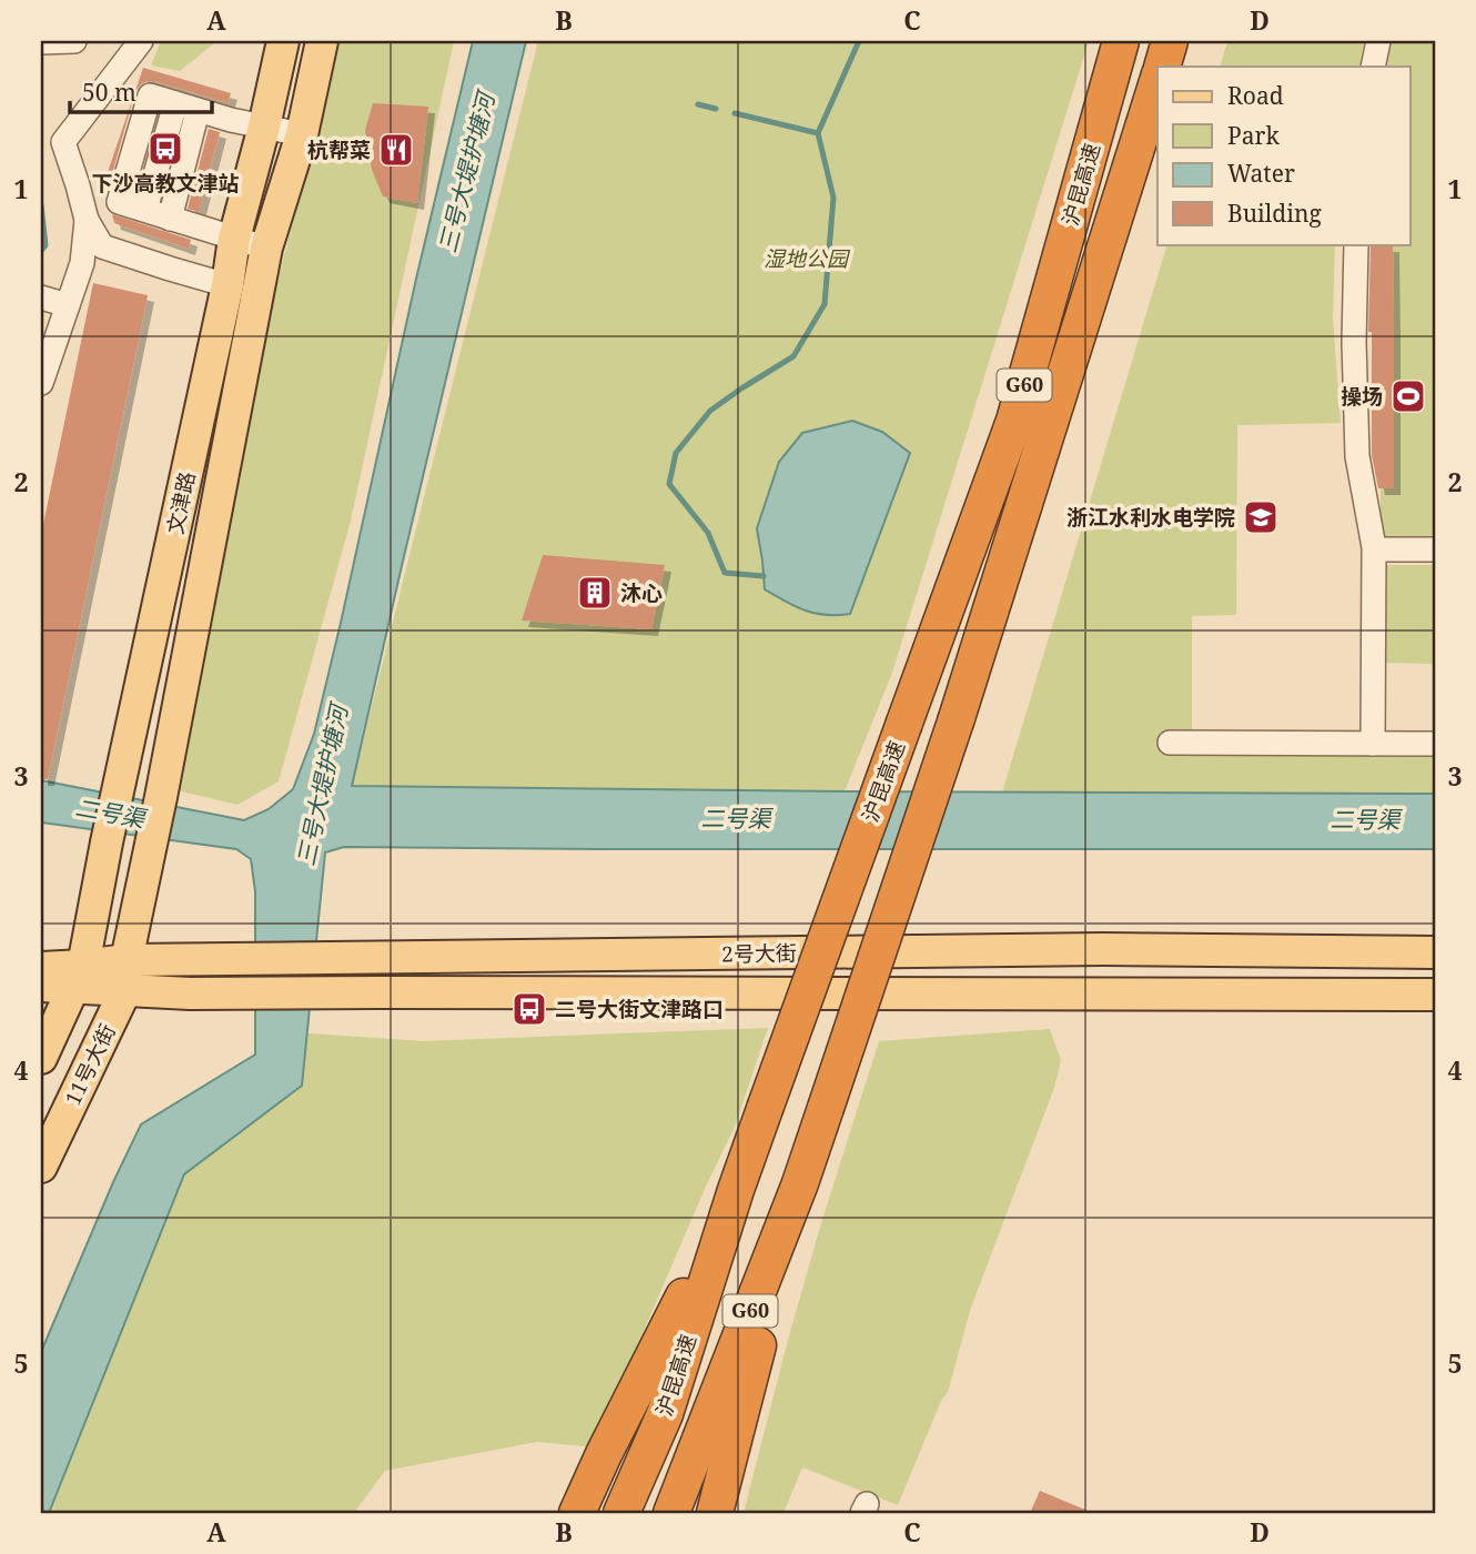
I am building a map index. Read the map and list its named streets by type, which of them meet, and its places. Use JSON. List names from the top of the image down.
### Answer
{
  "streets": {
    "highway": ["沪昆高速", "G60"],
    "main road": ["文津路", "2号大街", "11号大街"]
  },
  "crossings": [
    ["文津路", "2号大街"],
    ["文津路", "11号大街"],
    ["2号大街", "11号大街"]
  ],
  "water": ["三号大堤护塘河", "二号渠"],
  "parks": ["湿地公园"],
  "places": {
    "bus stop": ["下沙高教文津站", "二号大街文津路口"],
    "restaurant": ["杭帮菜"],
    "sports": ["操场"],
    "school or university": ["浙江水利水电学院"],
    "building": ["沐心"]
  },
  "legend": [
    "Road",
    "Park",
    "Water",
    "Building"
  ],
  "scale_bar": "50 m",
  "grid": {
    "columns": [
      "A",
      "B",
      "C",
      "D"
    ],
    "rows": [
      "1",
      "2",
      "3",
      "4",
      "5"
    ]
  }
}
